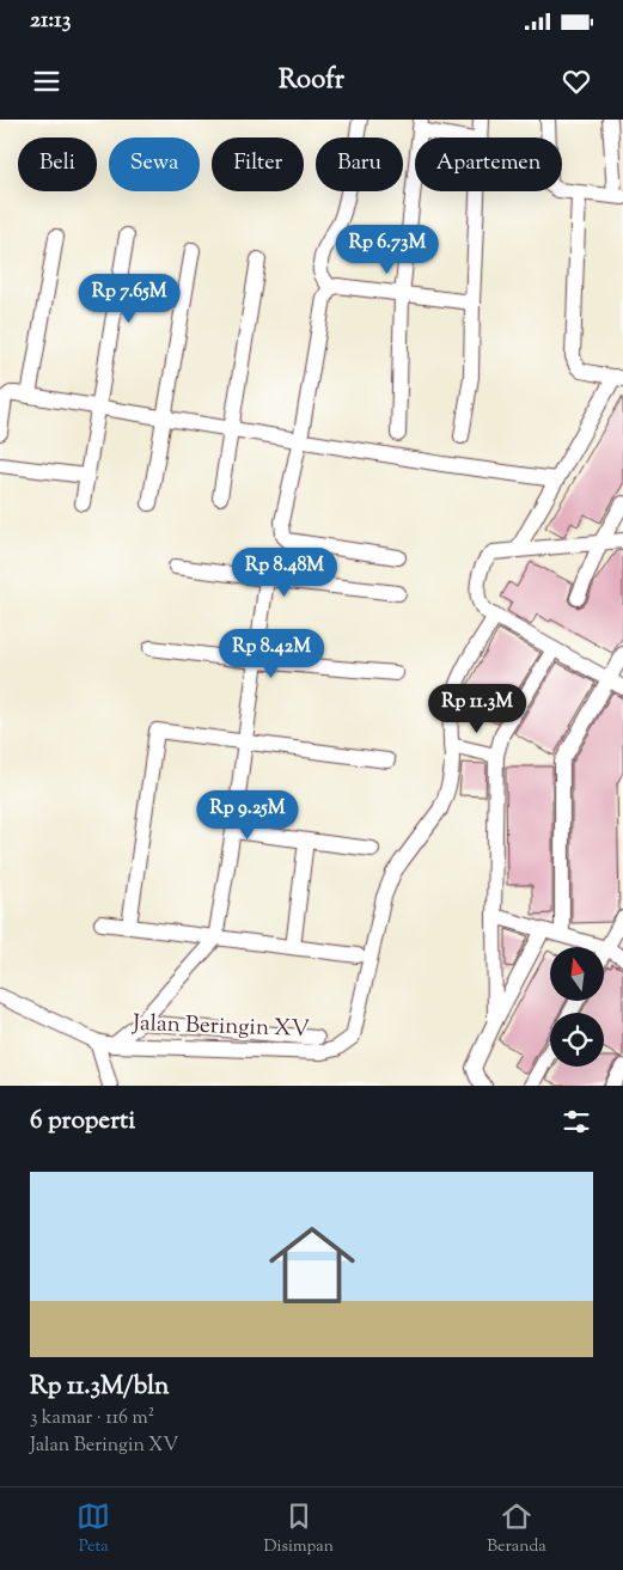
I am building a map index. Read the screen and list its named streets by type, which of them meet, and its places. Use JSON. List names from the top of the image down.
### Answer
{
  "streets": {
    "street": ["Jalan Beringin XV"]
  },
  "north": "top",
  "page": {
    "status": "21:13",
    "header": "Roofr",
    "chip": [
      "Beli",
      "Sewa",
      "Filter",
      "Baru",
      "Apartemen"
    ],
    "price": [
      "Rp 6.73M",
      "Rp 7.65M",
      "Rp 8.48M",
      "Rp 8.42M",
      "Rp 11.3M",
      "Rp 9.25M"
    ],
    "heading": "6 properti",
    "list": [
      {
        "name": "Rp 11.3M/bln",
        "note": "3 kamar · 116 m² · Jalan Beringin XV"
      }
    ],
    "tabs": ["Peta", "Disimpan", "Beranda"]
  }
}
